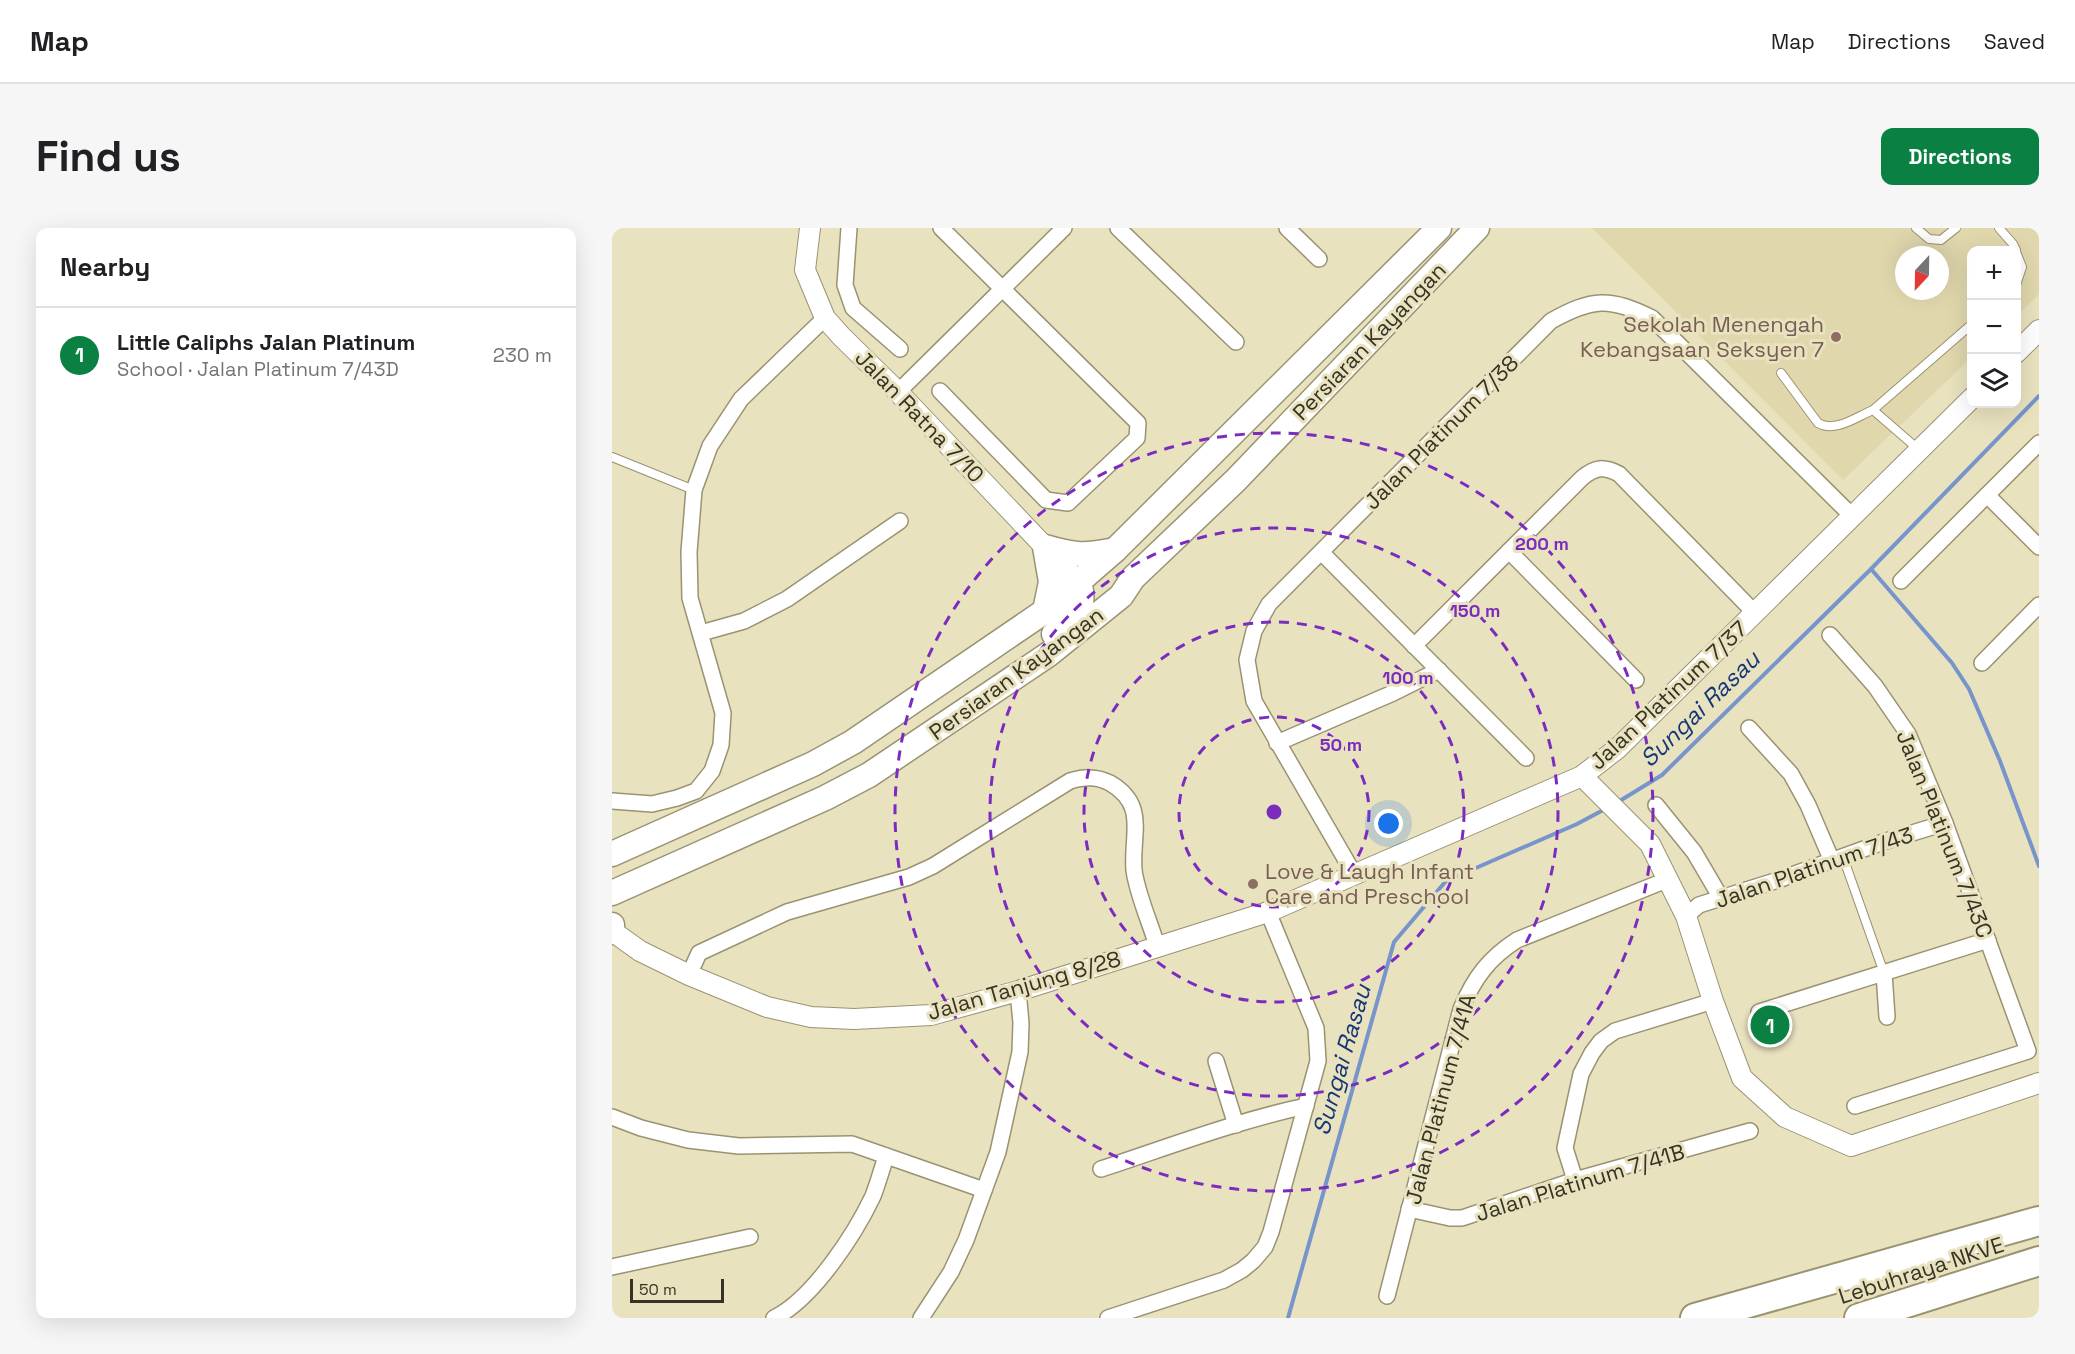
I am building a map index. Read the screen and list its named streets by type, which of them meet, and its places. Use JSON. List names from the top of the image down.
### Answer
{
  "streets": {
    "highway": ["Lebuhraya NKVE"],
    "main road": ["Persiaran Kayangan"],
    "street": [
      "Jalan Ratna 7/10",
      "Jalan Platinum 7/38",
      "Jalan Platinum 7/37",
      "Jalan Platinum 7/43C",
      "Jalan Platinum 7/43",
      "Jalan Tanjung 8/28",
      "Jalan Platinum 7/41A",
      "Jalan Platinum 7/41B"
    ]
  },
  "crossings": [
    ["Persiaran Kayangan", "Jalan Ratna 7/10"],
    ["Jalan Platinum 7/38", "Jalan Platinum 7/37"],
    ["Jalan Platinum 7/37", "Jalan Tanjung 8/28"],
    ["Jalan Platinum 7/43C", "Jalan Platinum 7/43"],
    ["Jalan Platinum 7/41A", "Jalan Platinum 7/41B"]
  ],
  "water": ["Sungai Rasau"],
  "places": ["Sekolah Menengah Kebangsaan Seksyen 7", "Love & Laugh Infant Care and Preschool"],
  "scale_bar": "50 m",
  "north": "bottom",
  "page": {
    "header": "Map",
    "nav": ["Map", "Directions", "Saved"],
    "buttons": "Directions",
    "title": "Find us",
    "heading": "Nearby",
    "map_buttons": ["+", "−"],
    "list": [
      {
        "mark": "1",
        "name": "Little Caliphs Jalan Platinum",
        "note": "School · Jalan Platinum 7/43D",
        "value": "230 m"
      }
    ],
    "pins": "1",
    "scale": "50 m"
  },
  "rings": [
    "200 m",
    "150 m",
    "100 m",
    "50 m"
  ]
}
